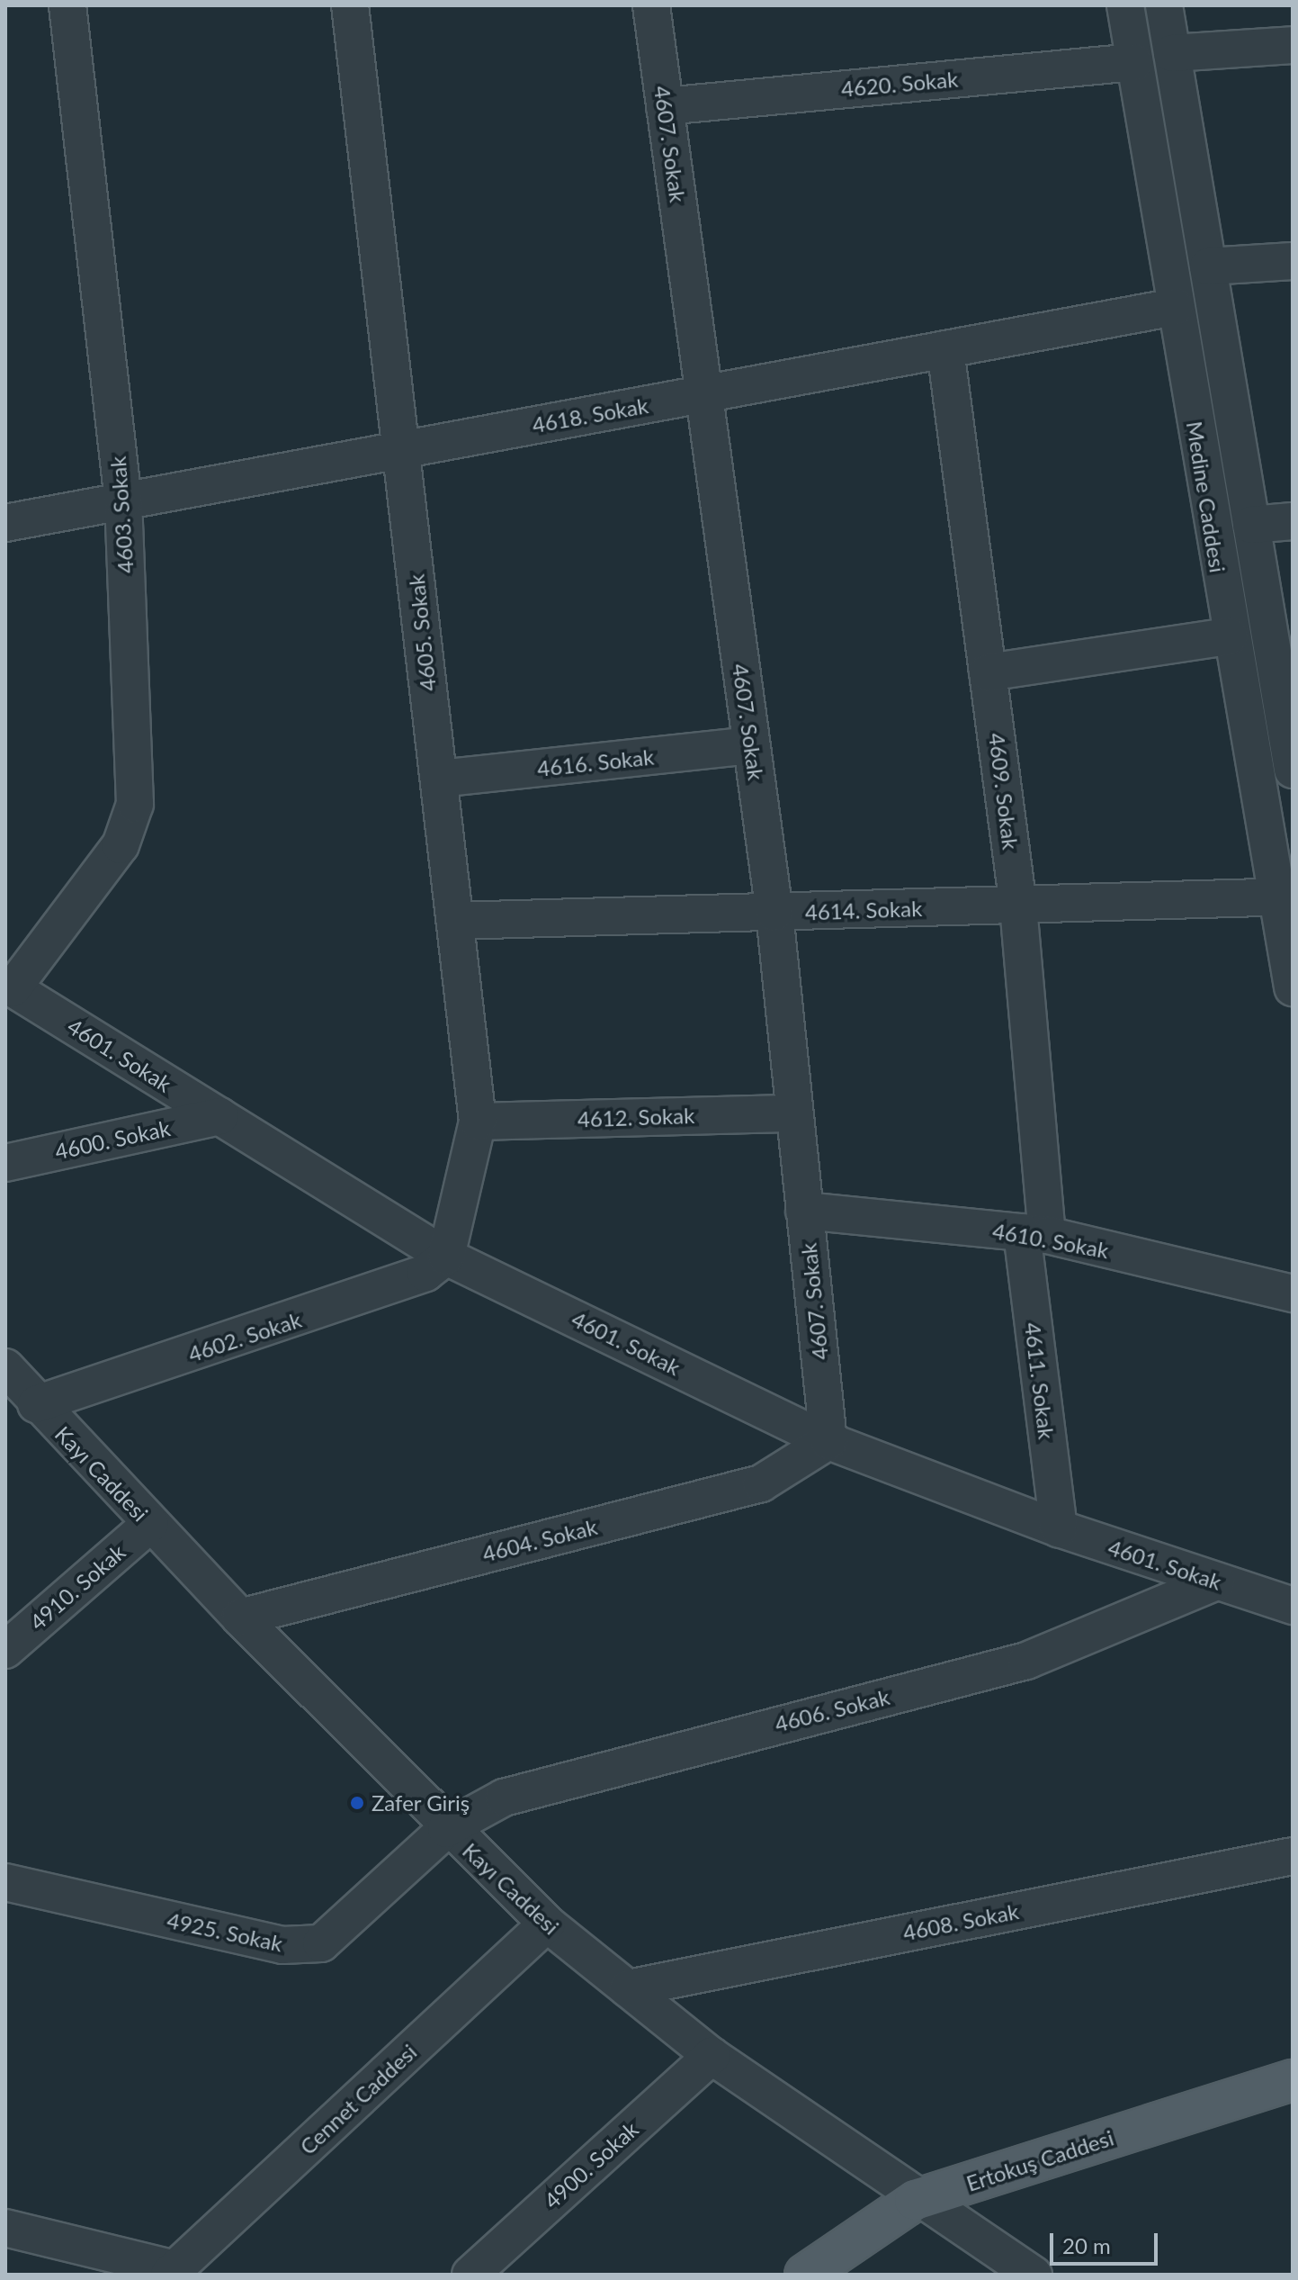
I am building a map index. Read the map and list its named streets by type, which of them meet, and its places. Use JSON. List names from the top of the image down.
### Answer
{
  "streets": {
    "main road": ["Ertokuş Caddesi"],
    "street": [
      "4620. Sokak",
      "4607. Sokak",
      "4618. Sokak",
      "Medine Caddesi",
      "4603. Sokak",
      "4605. Sokak",
      "4616. Sokak",
      "4609. Sokak",
      "4614. Sokak",
      "4601. Sokak",
      "4612. Sokak",
      "4600. Sokak",
      "4610. Sokak",
      "4602. Sokak",
      "4611. Sokak",
      "Kayı Caddesi",
      "4604. Sokak",
      "4910. Sokak",
      "4606. Sokak",
      "4608. Sokak",
      "4925. Sokak",
      "Cennet Caddesi",
      "4900. Sokak"
    ]
  },
  "crossings": [
    ["4620. Sokak", "4607. Sokak"],
    ["4620. Sokak", "Medine Caddesi"],
    ["4607. Sokak", "4618. Sokak"],
    ["4607. Sokak", "4616. Sokak"],
    ["4607. Sokak", "4614. Sokak"],
    ["4607. Sokak", "4601. Sokak"],
    ["4607. Sokak", "4612. Sokak"],
    ["4607. Sokak", "4610. Sokak"],
    ["4607. Sokak", "4604. Sokak"],
    ["4618. Sokak", "Medine Caddesi"],
    ["4618. Sokak", "4603. Sokak"],
    ["4618. Sokak", "4605. Sokak"],
    ["4618. Sokak", "4609. Sokak"],
    ["Medine Caddesi", "4614. Sokak"],
    ["4603. Sokak", "4601. Sokak"],
    ["4605. Sokak", "4616. Sokak"],
    ["4605. Sokak", "4614. Sokak"],
    ["4605. Sokak", "4601. Sokak"],
    ["4605. Sokak", "4612. Sokak"],
    ["4605. Sokak", "4602. Sokak"],
    ["4609. Sokak", "4614. Sokak"],
    ["4609. Sokak", "4610. Sokak"],
    ["4609. Sokak", "4611. Sokak"],
    ["4601. Sokak", "4600. Sokak"],
    ["4601. Sokak", "4602. Sokak"],
    ["4601. Sokak", "4611. Sokak"],
    ["4601. Sokak", "4604. Sokak"],
    ["4601. Sokak", "4606. Sokak"],
    ["4610. Sokak", "4611. Sokak"],
    ["4602. Sokak", "Kayı Caddesi"],
    ["Kayı Caddesi", "4604. Sokak"],
    ["Kayı Caddesi", "4910. Sokak"],
    ["Kayı Caddesi", "4606. Sokak"],
    ["Kayı Caddesi", "4608. Sokak"],
    ["Kayı Caddesi", "4925. Sokak"],
    ["Kayı Caddesi", "Cennet Caddesi"],
    ["Kayı Caddesi", "Ertokuş Caddesi"],
    ["Kayı Caddesi", "4900. Sokak"],
    ["4606. Sokak", "4925. Sokak"]
  ],
  "places": ["Zafer Giriş"],
  "scale_bar": "20 m"
}
